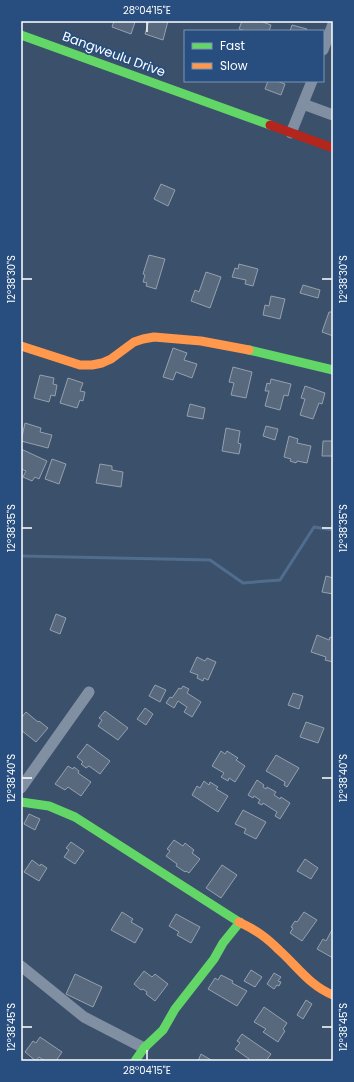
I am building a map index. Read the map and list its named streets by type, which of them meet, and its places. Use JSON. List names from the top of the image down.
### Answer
{
  "streets": {
    "street": ["Bangweulu Drive"]
  },
  "legend": ["Fast", "Slow"],
  "coordinates": [
    "28°04'15\"E",
    "12°38'30\"S",
    "12°38'35\"S",
    "12°38'40\"S",
    "12°38'45\"S"
  ]
}
